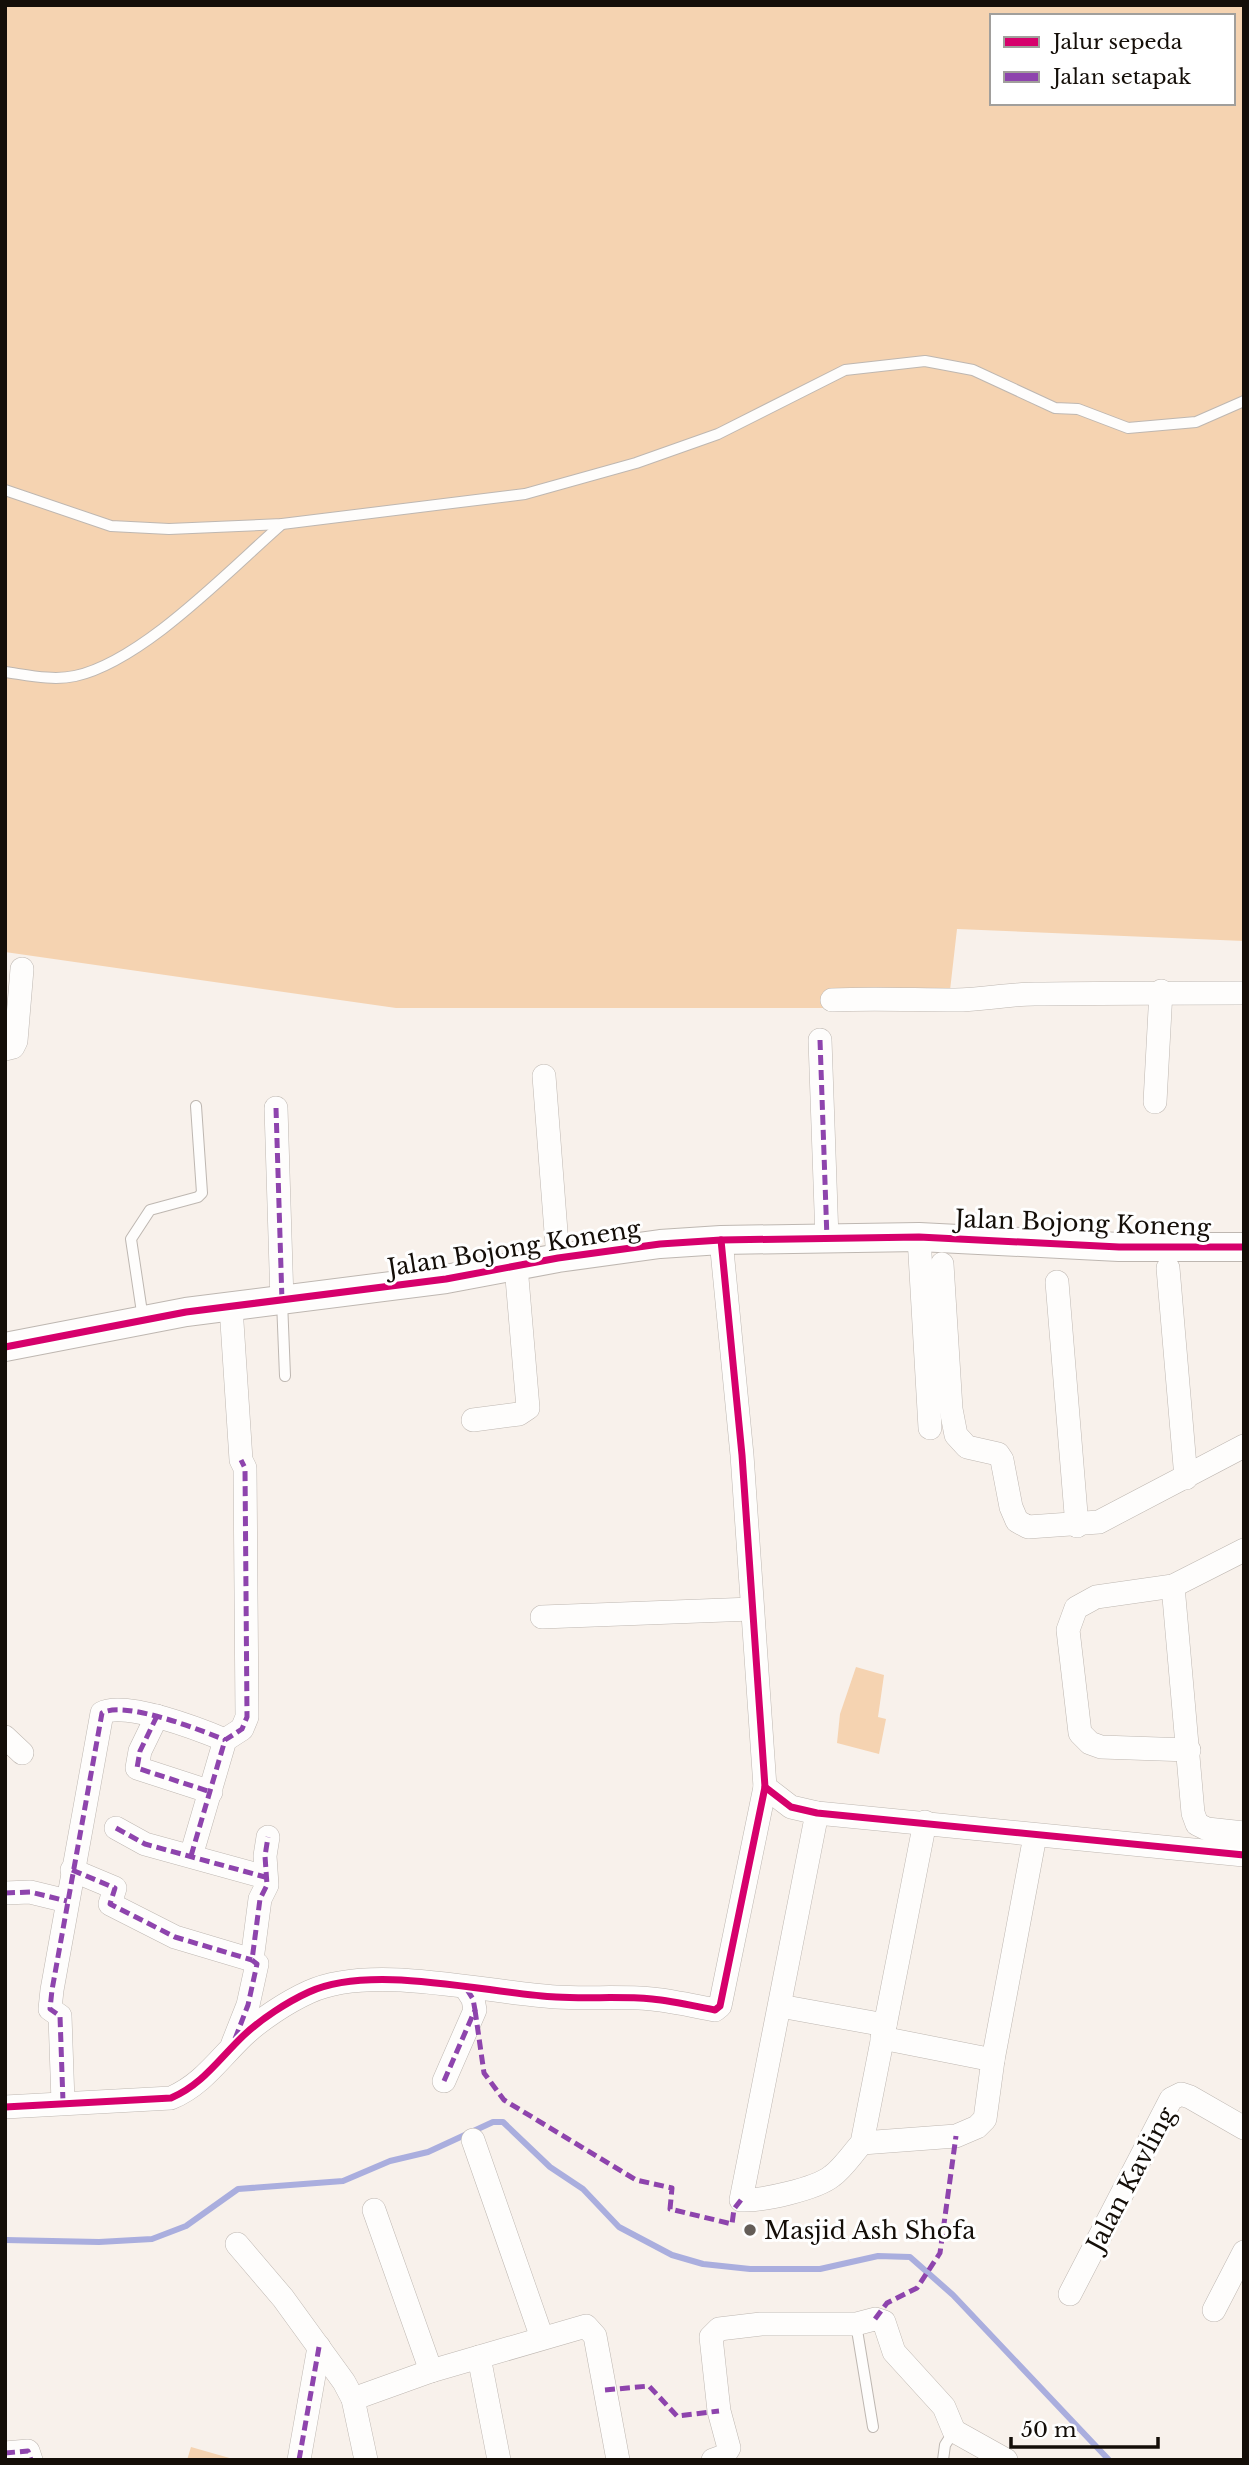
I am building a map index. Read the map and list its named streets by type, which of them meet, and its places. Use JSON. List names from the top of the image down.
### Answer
{
  "streets": {
    "street": ["Jalan Bojong Koneng", "Jalan Kavling"]
  },
  "places": ["Masjid Ash Shofa"],
  "legend": ["Jalur sepeda", "Jalan setapak"],
  "scale_bar": "50 m"
}
